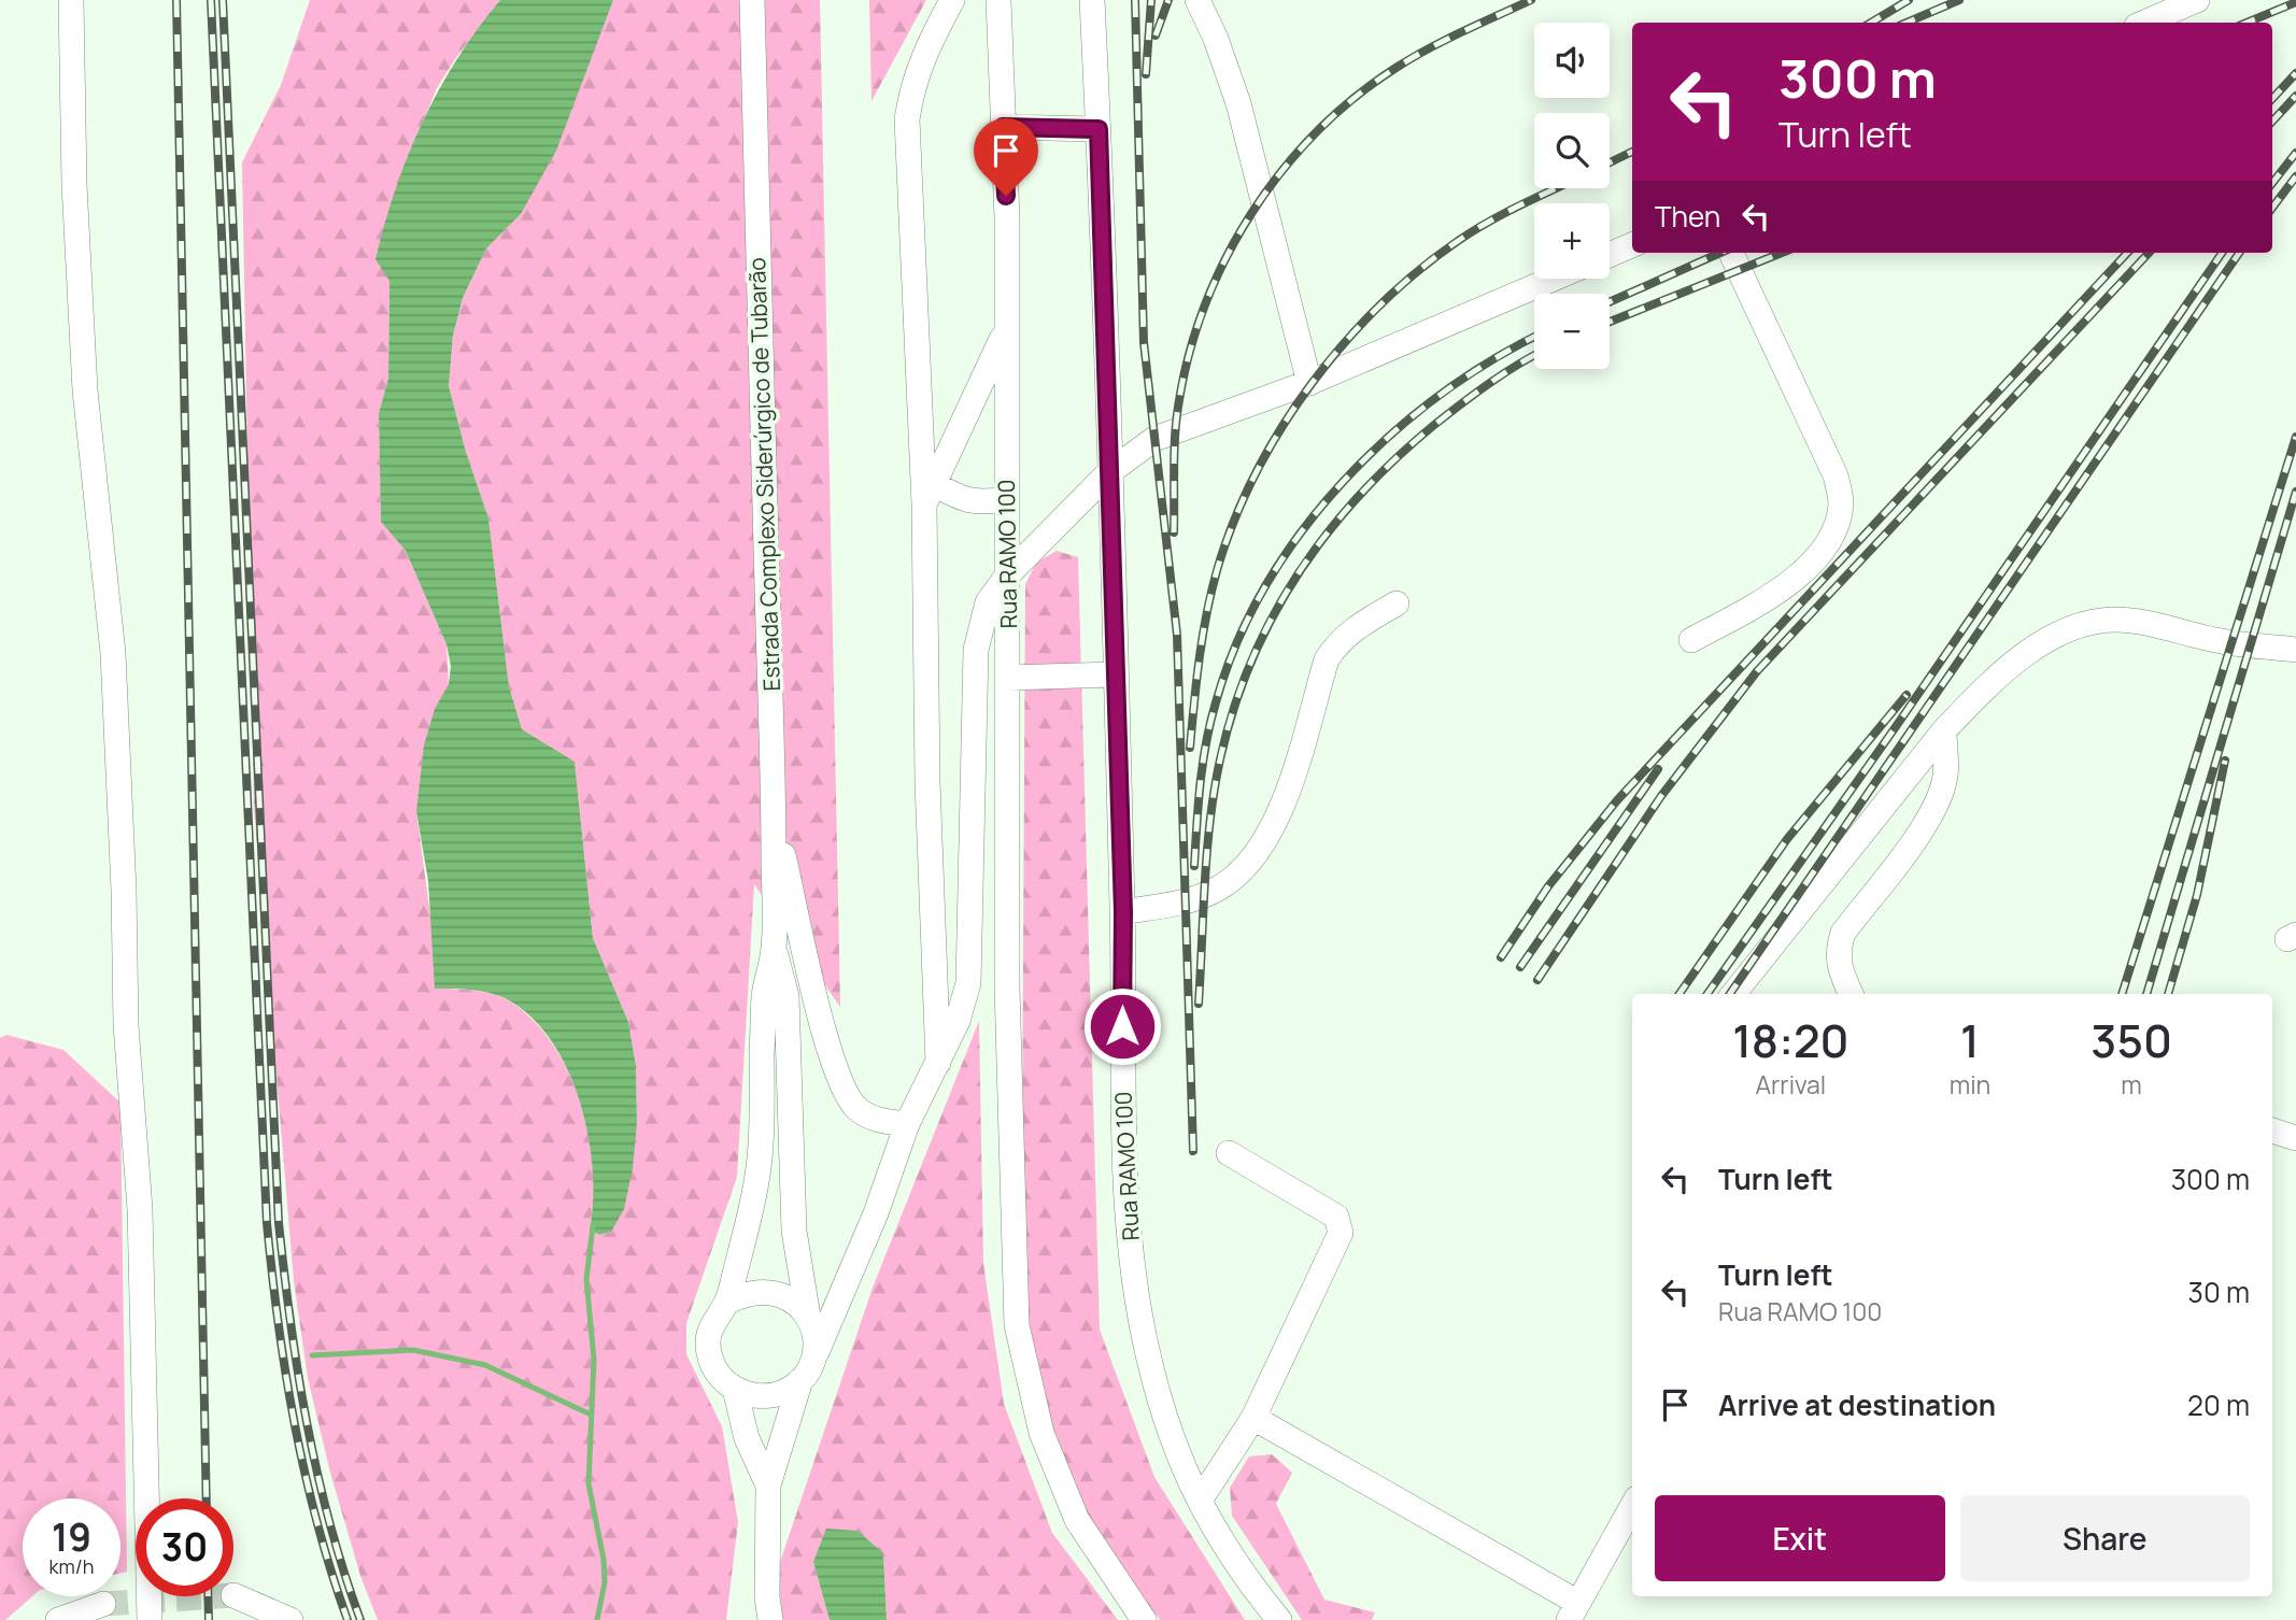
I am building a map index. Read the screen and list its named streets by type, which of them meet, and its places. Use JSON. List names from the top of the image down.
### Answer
{
  "streets": {
    "street": ["Estrada Complexo Siderúrgico de Tubarão", "Rua RAMO 100"]
  },
  "page": {
    "map_buttons": ["+", "−"],
    "turn": ["300 m", "Turn left"],
    "then": "Then",
    "eta": [
      "18:20",
      "Arrival",
      "1",
      "min",
      "350",
      "m"
    ],
    "list": [
      {
        "name": "Turn left",
        "value": "300 m"
      },
      {
        "name": "Turn left",
        "note": "Rua RAMO 100",
        "value": "30 m"
      },
      {
        "name": "Arrive at destination",
        "value": "20 m"
      }
    ],
    "buttons": ["Exit", "Share"],
    "speed": "19 km/h",
    "limit": "30"
  }
}
